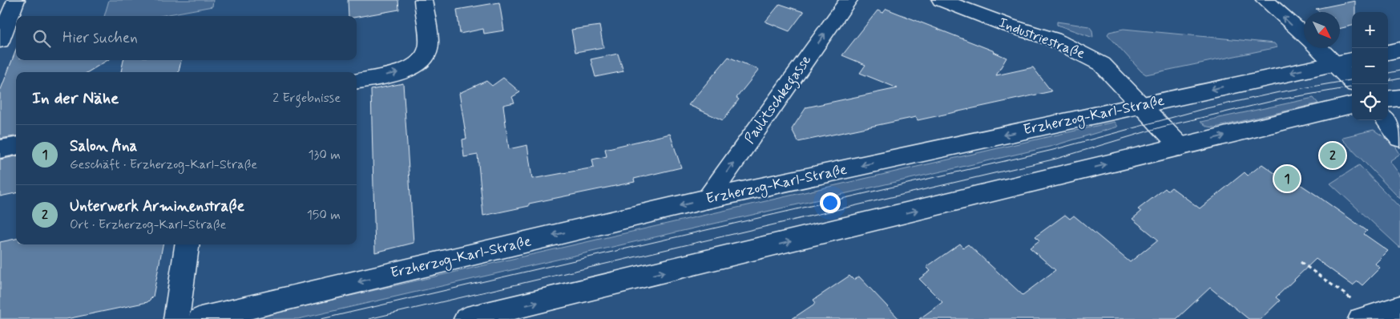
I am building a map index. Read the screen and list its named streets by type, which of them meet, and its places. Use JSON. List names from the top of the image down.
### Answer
{
  "streets": {
    "main road": ["Industriestraße", "Paulitschkegasse", "Erzherzog-Karl-Straße"]
  },
  "crossings": [
    ["Industriestraße", "Erzherzog-Karl-Straße"],
    ["Paulitschkegasse", "Erzherzog-Karl-Straße"]
  ],
  "one_way": ["Paulitschkegasse"],
  "north": "bottom right",
  "page": {
    "map_buttons": ["+", "−"],
    "search": "Hier suchen",
    "heading": ["In der Nähe", "2 Ergebnisse"],
    "list": [
      {
        "mark": "1",
        "name": "Salon Ana",
        "note": "Geschäft · Erzherzog-Karl-Straße",
        "value": "130 m"
      },
      {
        "mark": "2",
        "name": "Unterwerk Arminenstraße",
        "note": "Ort · Erzherzog-Karl-Straße",
        "value": "150 m"
      }
    ],
    "pins": ["2", "1"]
  }
}
